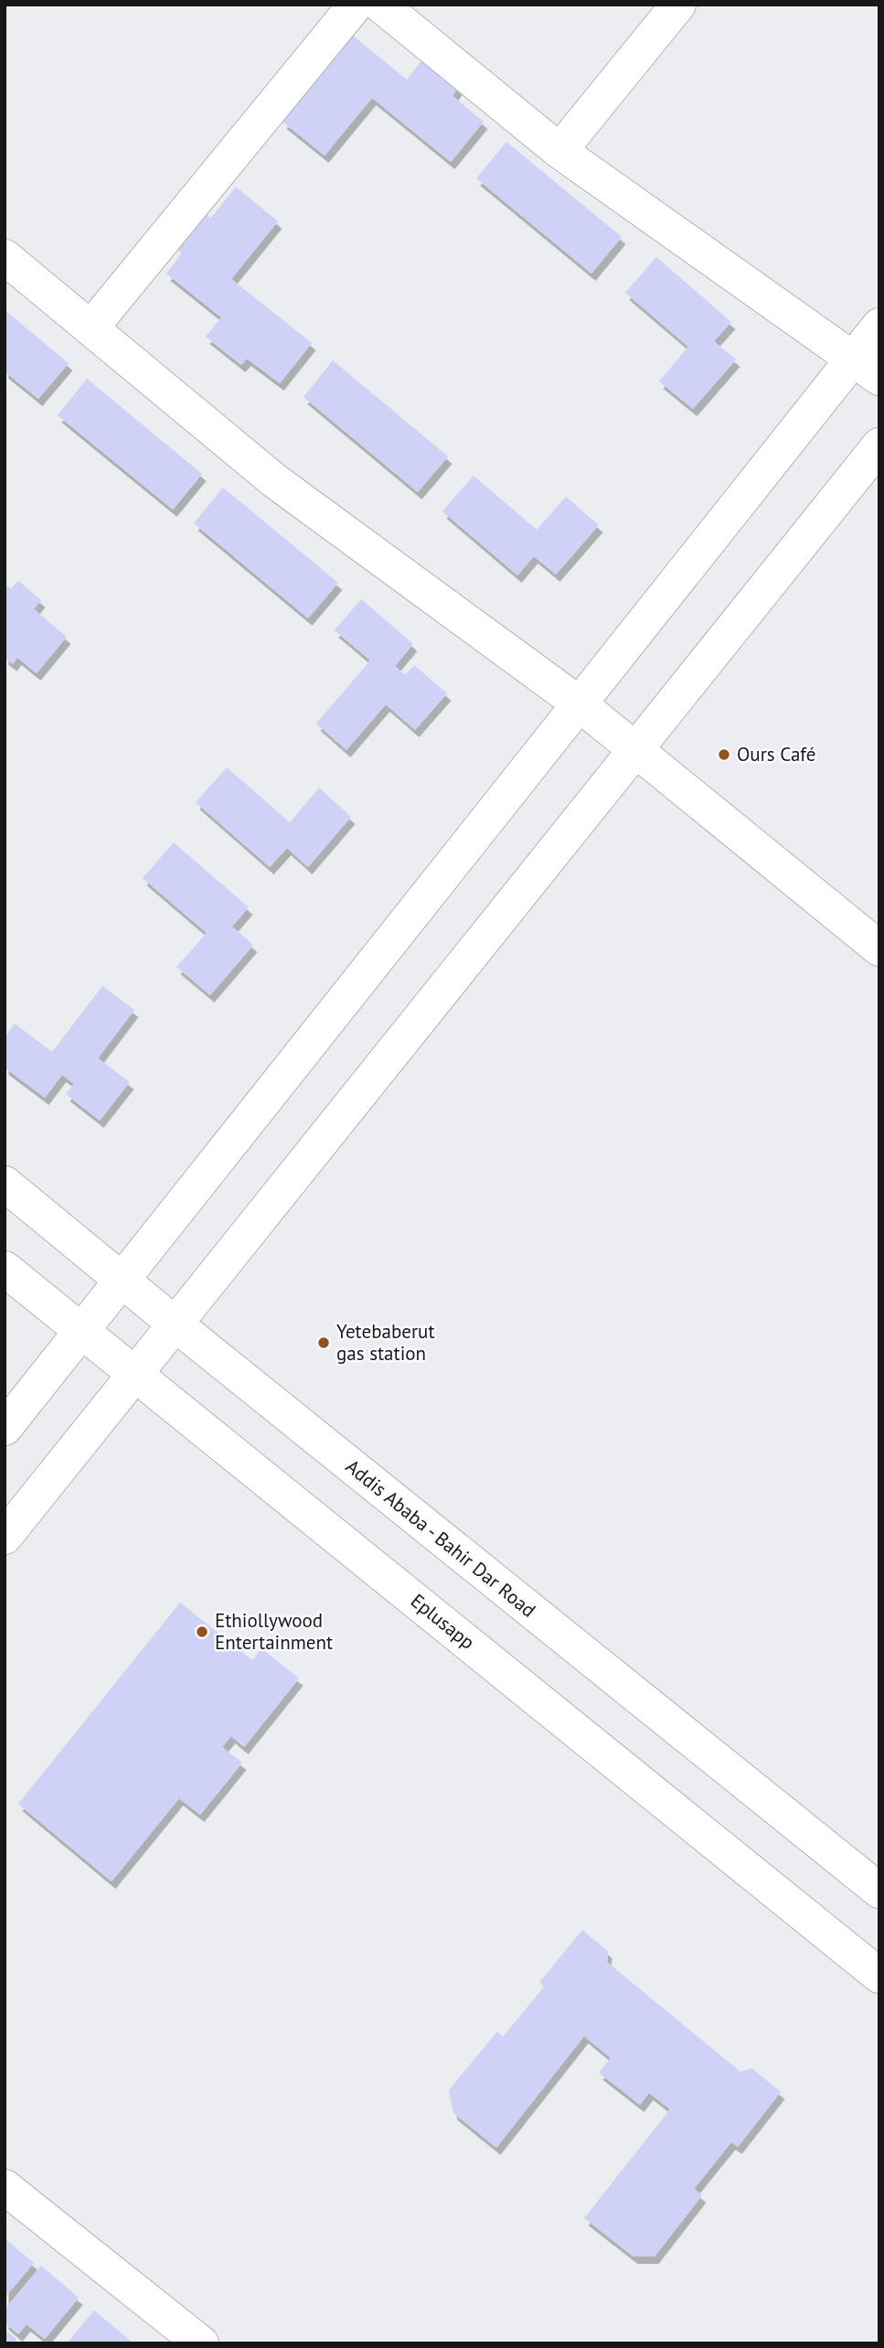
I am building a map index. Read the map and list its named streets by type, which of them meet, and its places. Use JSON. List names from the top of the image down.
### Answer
{
  "streets": {
    "main road": ["Addis Ababa - Bahir Dar Road", "Eplusapp"]
  },
  "places": ["Ours Café", "Yetebaberut gas station", "Ethiollywood Entertainment"]
}
